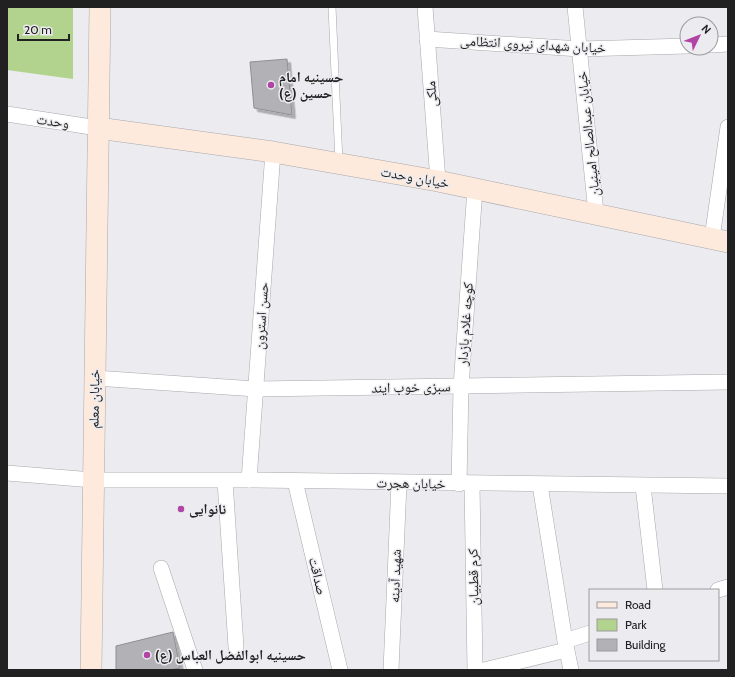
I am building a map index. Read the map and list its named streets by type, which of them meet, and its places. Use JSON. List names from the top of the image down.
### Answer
{
  "streets": {
    "main road": ["خیابان وحدت", "خیابان معلم"],
    "street": [
      "خیابان شهدای نیروی انتظامی",
      "ملکی",
      "وحدت",
      "خیابان عبدالصالح امینیان",
      "حسن استرون",
      "کوچه غلام بازدار",
      "سبزی خوب ایند",
      "خیابان هجرت",
      "صداقت",
      "شهید آدینه",
      "کرم قطبیان"
    ]
  },
  "crossings": [
    ["خیابان شهدای نیروی انتظامی", "ملکی"],
    ["خیابان شهدای نیروی انتظامی", "خیابان عبدالصالح امینیان"],
    ["ملکی", "خیابان وحدت"],
    ["وحدت", "خیابان وحدت"],
    ["وحدت", "خیابان معلم"],
    ["خیابان عبدالصالح امینیان", "خیابان وحدت"],
    ["خیابان وحدت", "حسن استرون"],
    ["خیابان وحدت", "کوچه غلام بازدار"],
    ["خیابان وحدت", "خیابان معلم"],
    ["حسن استرون", "سبزی خوب ایند"],
    ["حسن استرون", "خیابان هجرت"],
    ["کوچه غلام بازدار", "سبزی خوب ایند"],
    ["کوچه غلام بازدار", "خیابان هجرت"],
    ["کوچه غلام بازدار", "کرم قطبیان"],
    ["سبزی خوب ایند", "خیابان معلم"],
    ["خیابان معلم", "خیابان هجرت"],
    ["خیابان هجرت", "صداقت"],
    ["خیابان هجرت", "شهید آدینه"],
    ["خیابان هجرت", "کرم قطبیان"]
  ],
  "places": ["حسینیه امام حسین (ع)", "نانوایی", "حسینیه ابوالفضل العباس (ع)"],
  "legend": ["Road", "Park", "Building"],
  "scale_bar": "20 m",
  "north": "top right"
}
